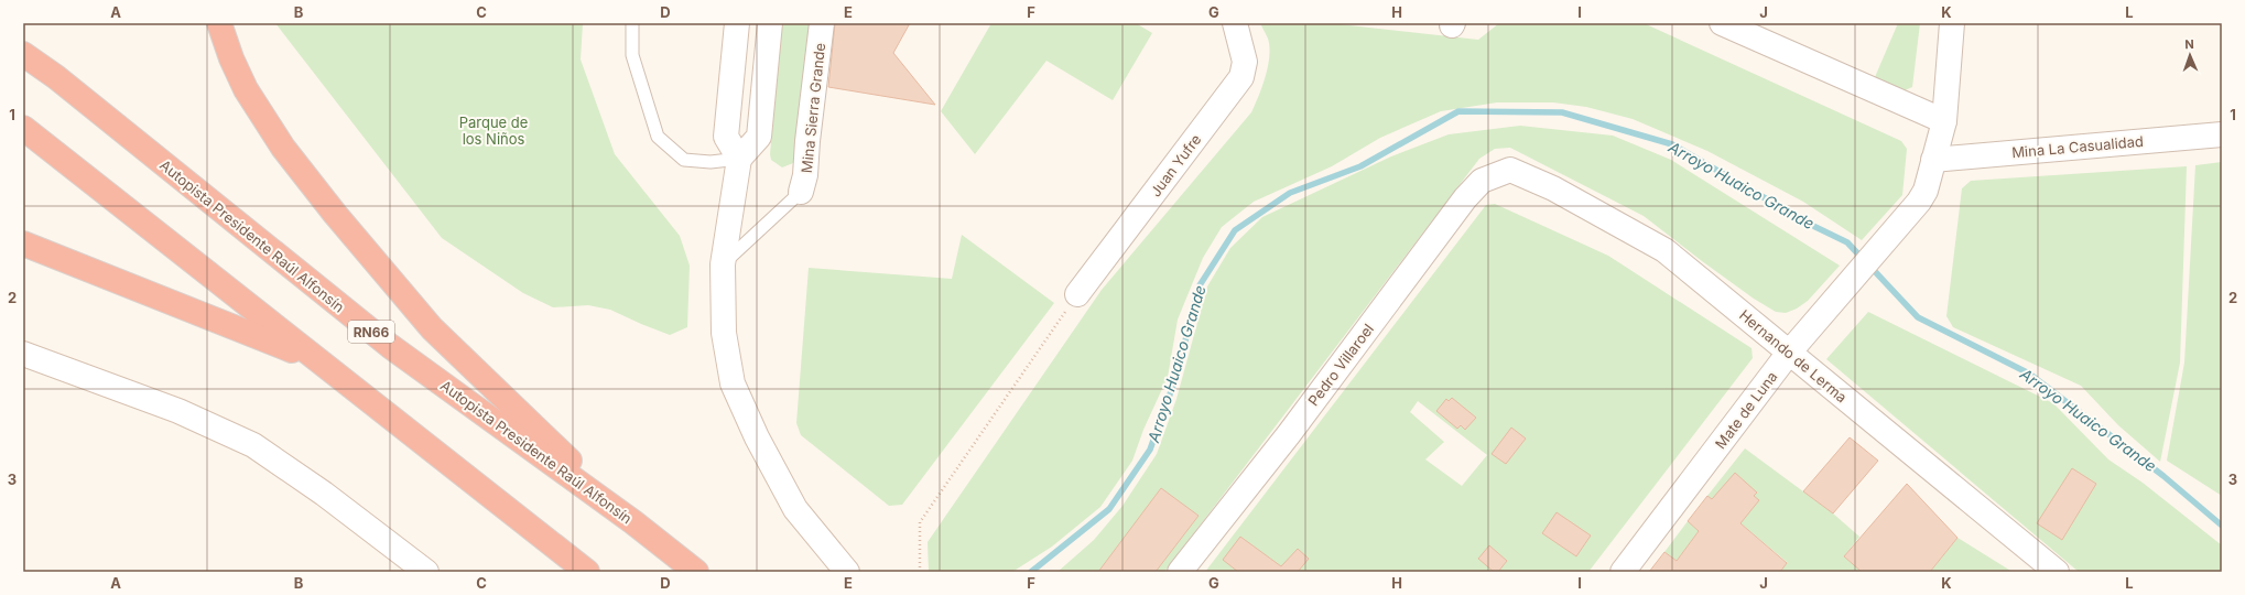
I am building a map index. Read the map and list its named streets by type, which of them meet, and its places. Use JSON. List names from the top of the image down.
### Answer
{
  "streets": {
    "highway": ["Autopista Presidente Raúl Alfonsín", "RN66"],
    "street": [
      "Mina Sierra Grande",
      "Mina La Casualidad",
      "Juan Yufre",
      "Hernando de Lerma",
      "Pedro Villaroel",
      "Mate de Luna"
    ]
  },
  "crossings": [
    ["Mina La Casualidad", "Mate de Luna"],
    ["Hernando de Lerma", "Pedro Villaroel"],
    ["Hernando de Lerma", "Mate de Luna"]
  ],
  "water": ["Arroyo Huaico Grande"],
  "parks": ["Parque de los Niños"],
  "north": "top",
  "grid": {
    "columns": [
      "A",
      "B",
      "C",
      "D",
      "E",
      "F",
      "G",
      "H",
      "I",
      "J",
      "K",
      "L"
    ],
    "rows": ["1", "2", "3"]
  }
}
